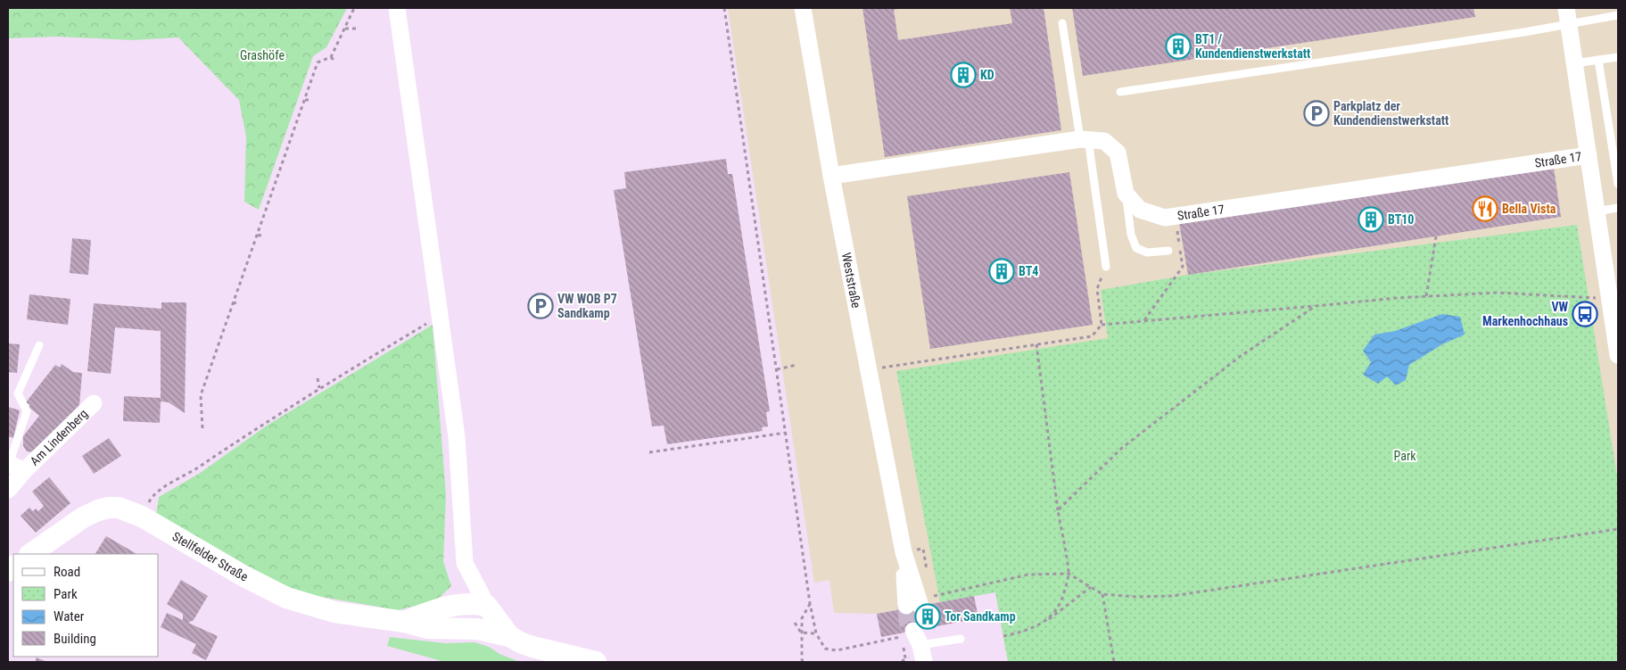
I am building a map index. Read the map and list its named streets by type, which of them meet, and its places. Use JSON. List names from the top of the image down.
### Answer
{
  "streets": {
    "street": [
      "Straße 17",
      "Weststraße",
      "Am Lindenberg",
      "Stellfelder Straße"
    ]
  },
  "parks": ["Grashöfe", "Park"],
  "places": {
    "building": [
      "BT1 / Kundendienstwerkstatt",
      "KD",
      "BT10",
      "BT4",
      "Tor Sandkamp"
    ],
    "parking": ["Parkplatz der Kundendienstwerkstatt", "VW WOB P7 Sandkamp"],
    "restaurant": ["Bella Vista"],
    "bus stop": ["VW Markenhochhaus"]
  },
  "legend": [
    "Road",
    "Park",
    "Water",
    "Building"
  ]
}
